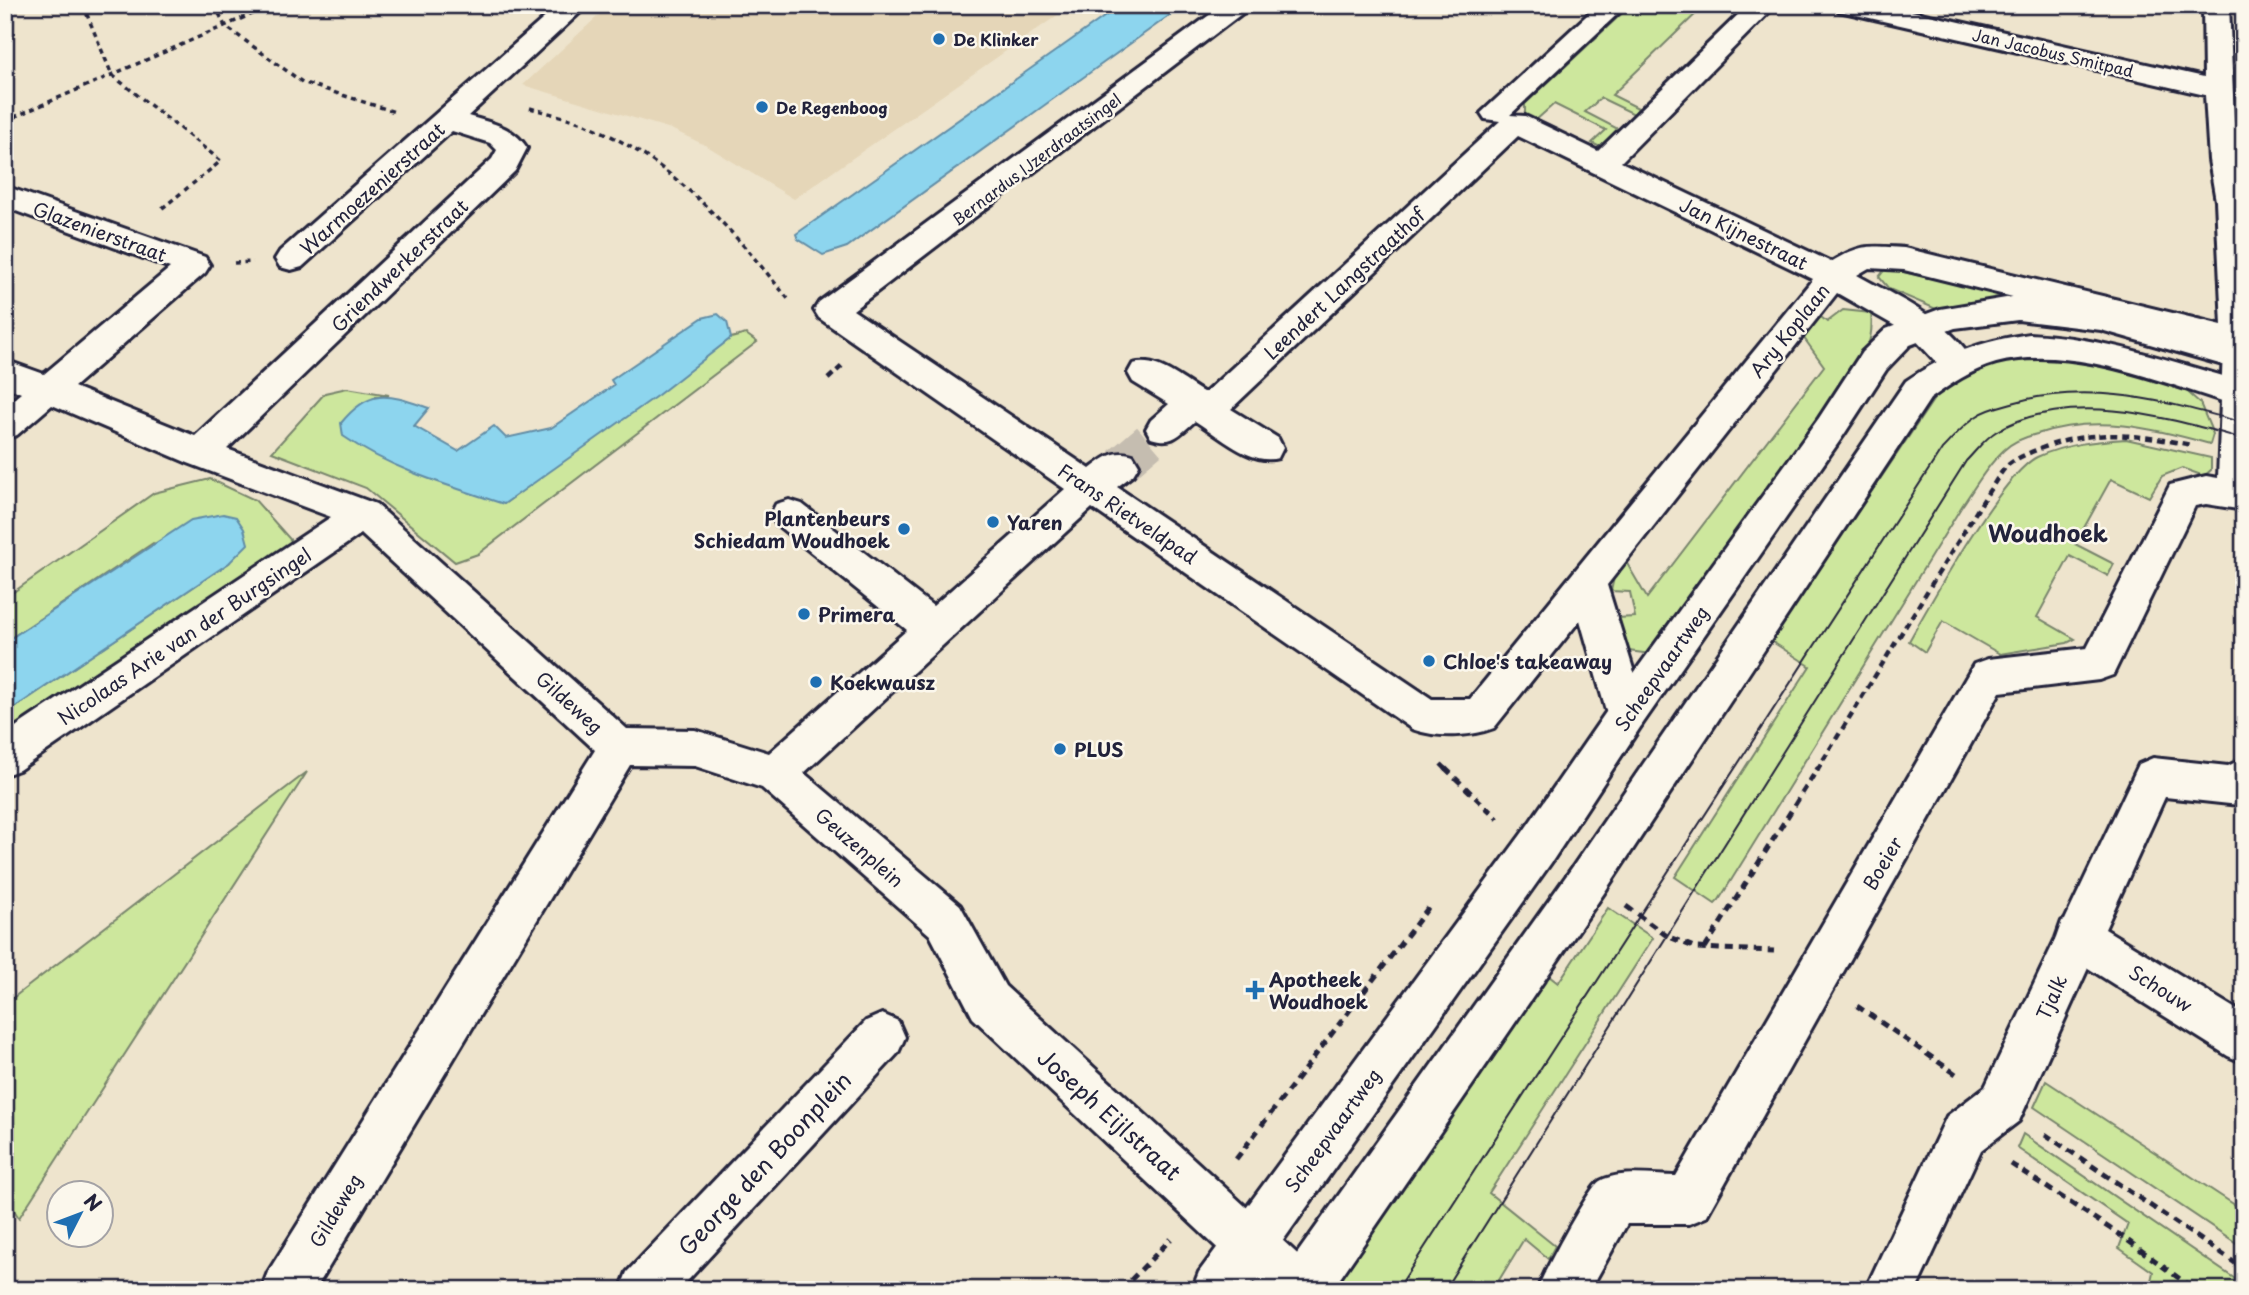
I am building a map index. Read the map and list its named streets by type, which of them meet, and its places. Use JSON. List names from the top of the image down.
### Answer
{
  "streets": {
    "street": [
      "Jan Jacobus Smitpad",
      "Bernardus IJzerdraatsingel",
      "Warmoezenierstraat",
      "Glazenierstraat",
      "Jan Kijnestraat",
      "Griendwerkerstraat",
      "Leendert Langstraathof",
      "Ary Koplaan",
      "Frans Rietveldpad",
      "Nicolaas Arie van der Burgsingel",
      "Scheepvaartweg",
      "Gildeweg",
      "Geuzenplein",
      "Boeier",
      "Schouw",
      "Tjalk",
      "Joseph Eijlstraat",
      "George den Boonplein"
    ]
  },
  "crossings": [
    ["Jan Jacobus Smitpad", "Boeier"],
    ["Bernardus IJzerdraatsingel", "Frans Rietveldpad"],
    ["Warmoezenierstraat", "Glazenierstraat"],
    ["Warmoezenierstraat", "Griendwerkerstraat"],
    ["Jan Kijnestraat", "Leendert Langstraathof"],
    ["Jan Kijnestraat", "Ary Koplaan"],
    ["Jan Kijnestraat", "Scheepvaartweg"],
    ["Griendwerkerstraat", "Gildeweg"],
    ["Ary Koplaan", "Frans Rietveldpad"],
    ["Ary Koplaan", "Scheepvaartweg"],
    ["Ary Koplaan", "Boeier"],
    ["Nicolaas Arie van der Burgsingel", "Gildeweg"],
    ["Scheepvaartweg", "Boeier"],
    ["Scheepvaartweg", "Joseph Eijlstraat"],
    ["Gildeweg", "Geuzenplein"],
    ["Geuzenplein", "Joseph Eijlstraat"],
    ["Schouw", "Tjalk"]
  ],
  "districts": ["Woudhoek"],
  "places": {
    "other": [
      "De Klinker",
      "De Regenboog",
      "Yaren",
      "Plantenbeurs Schiedam Woudhoek",
      "Primera",
      "Chloe's takeaway",
      "Koekwausz",
      "PLUS"
    ],
    "health": ["Apotheek Woudhoek"]
  },
  "north": "top right"
}
